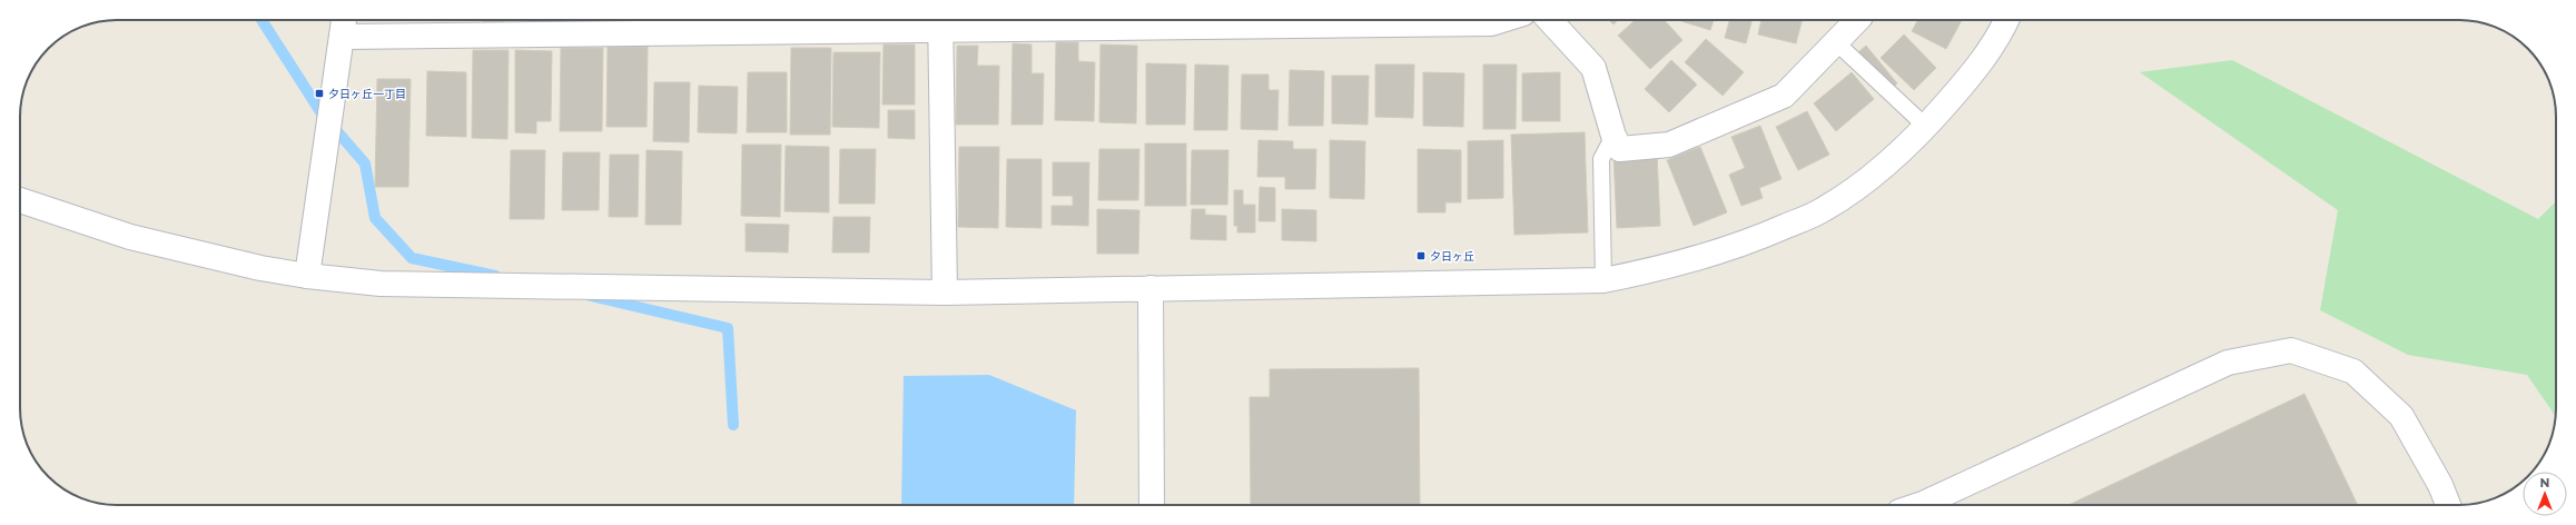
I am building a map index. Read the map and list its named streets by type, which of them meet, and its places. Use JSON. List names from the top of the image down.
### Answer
{
  "places": {
    "transit": ["夕日ヶ丘一丁目", "夕日ヶ丘"]
  },
  "north": "top"
}
